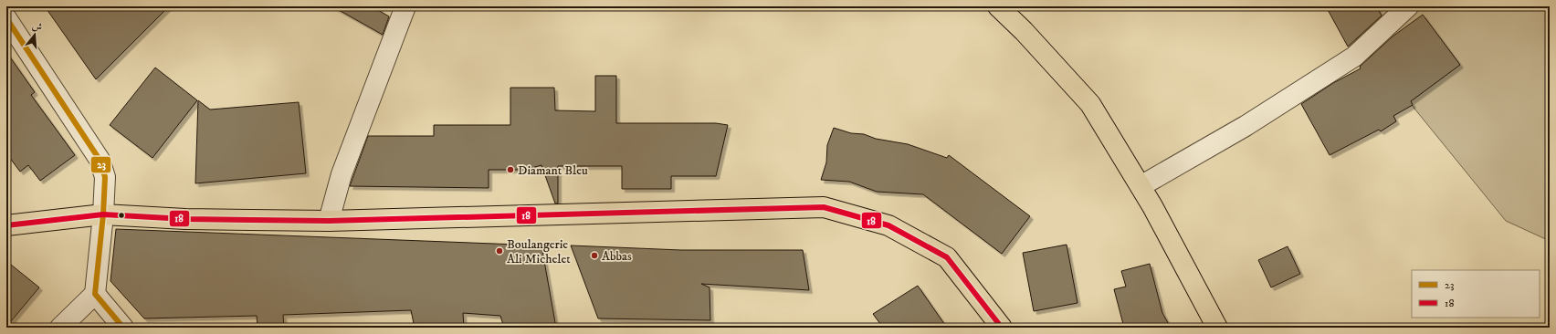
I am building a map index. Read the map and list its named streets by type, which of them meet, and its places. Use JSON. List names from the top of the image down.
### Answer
{
  "places": ["Diamant Bleu", "Boulangerie Ali Michelet", "Abbas"],
  "lines": ["transit line 23", "transit line 18"],
  "legend": ["23", "18"],
  "north": "top"
}
